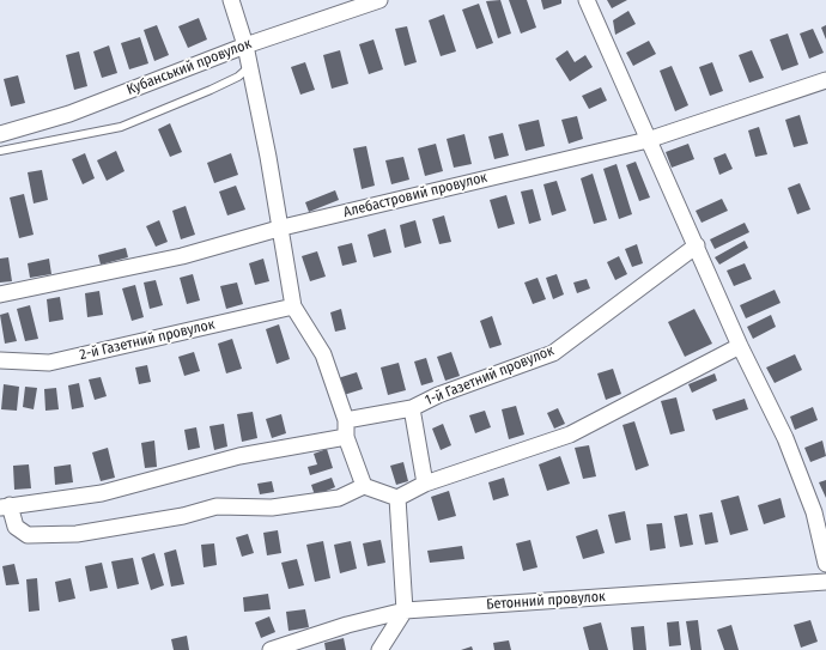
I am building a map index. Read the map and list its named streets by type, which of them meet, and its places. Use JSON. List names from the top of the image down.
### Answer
{
  "streets": {
    "street": [
      "Кубанський провулок",
      "Алебастровий провулок",
      "2-й Газетний провулок",
      "1-й Газетний провулок",
      "Бетонний провулок"
    ]
  }
}
